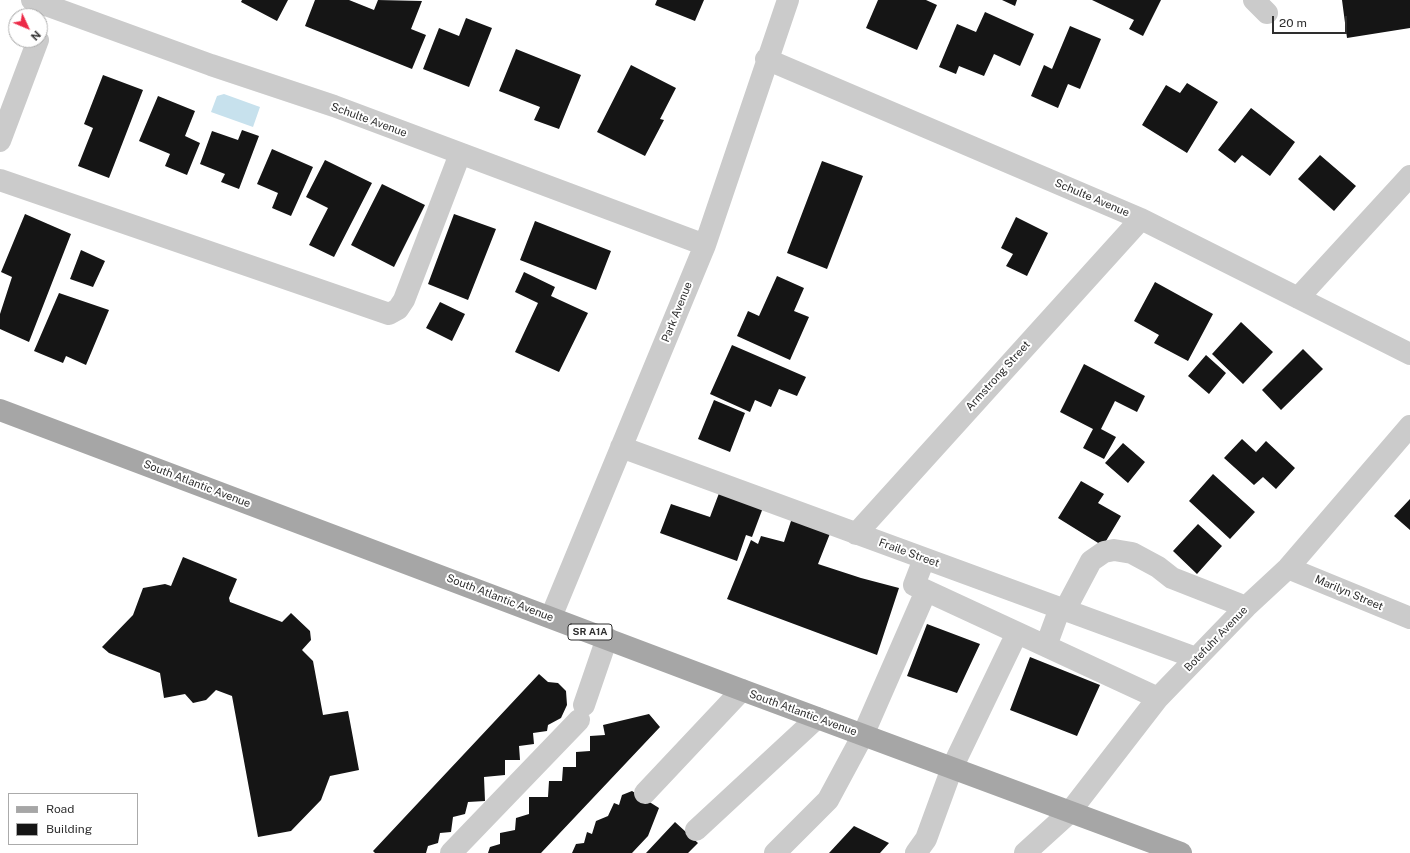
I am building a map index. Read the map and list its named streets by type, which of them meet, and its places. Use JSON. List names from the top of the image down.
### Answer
{
  "streets": {
    "main road": ["South Atlantic Avenue", "SR A1A"],
    "street": [
      "Schulte Avenue",
      "Park Avenue",
      "Armstrong Street",
      "Fraile Street",
      "Marilyn Street",
      "Botefuhr Avenue"
    ]
  },
  "crossings": [
    ["Schulte Avenue", "Park Avenue"],
    ["Schulte Avenue", "Armstrong Street"],
    ["Park Avenue", "South Atlantic Avenue"],
    ["Park Avenue", "Fraile Street"],
    ["Armstrong Street", "Fraile Street"],
    ["South Atlantic Avenue", "Botefuhr Avenue"],
    ["Fraile Street", "Botefuhr Avenue"],
    ["Marilyn Street", "Botefuhr Avenue"]
  ],
  "legend": ["Road", "Building"],
  "scale_bar": "20 m",
  "north": "bottom right"
}
